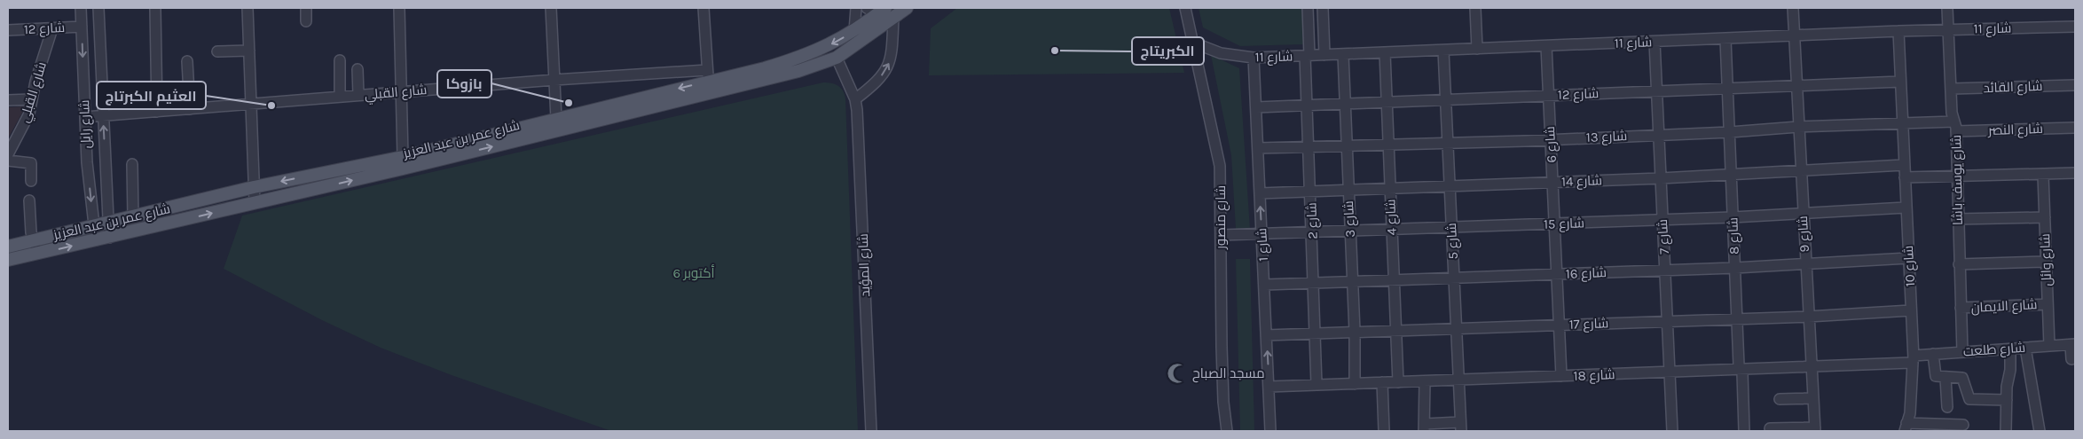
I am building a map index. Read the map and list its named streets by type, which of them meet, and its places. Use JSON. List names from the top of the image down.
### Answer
{
  "streets": {
    "main road": ["شارع عمر بن عبد العزيز"],
    "street": [
      "شارع 12",
      "شارع 11",
      "شارع القائد",
      "شارع القبلي",
      "شارع رايل",
      "شارع النصر",
      "شارع 13",
      "شارع 6",
      "شارع يوسف باشا",
      "شارع 14",
      "شارع منصور",
      "شارع 4",
      "شارع 3",
      "شارع 2",
      "شارع 15",
      "شارع 9",
      "شارع 8",
      "شارع 7",
      "شارع 5",
      "شارع 1",
      "شارع وائل",
      "شارع المؤيد",
      "شارع 10",
      "شارع 16",
      "شارع الايمان",
      "شارع 17",
      "شارع طلعت",
      "شارع 18"
    ]
  },
  "crossings": [
    ["شارع 12", "شارع القبلي"],
    ["شارع 12", "شارع رايل"],
    ["شارع 12", "شارع 6"],
    ["شارع 12", "شارع 4"],
    ["شارع 12", "شارع 3"],
    ["شارع 12", "شارع 2"],
    ["شارع 12", "شارع 9"],
    ["شارع 12", "شارع 8"],
    ["شارع 12", "شارع 7"],
    ["شارع 12", "شارع 5"],
    ["شارع 12", "شارع 1"],
    ["شارع 12", "شارع 10"],
    ["شارع 11", "شارع 6"],
    ["شارع 11", "شارع يوسف باشا"],
    ["شارع 11", "شارع منصور"],
    ["شارع 11", "شارع 4"],
    ["شارع 11", "شارع 3"],
    ["شارع 11", "شارع 2"],
    ["شارع 11", "شارع 9"],
    ["شارع 11", "شارع 8"],
    ["شارع 11", "شارع 7"],
    ["شارع 11", "شارع 5"],
    ["شارع 11", "شارع 1"],
    ["شارع 11", "شارع 10"],
    ["شارع القائد", "شارع يوسف باشا"],
    ["شارع القبلي", "شارع رايل"],
    ["شارع القبلي", "شارع عمر بن عبد العزيز"],
    ["شارع رايل", "شارع عمر بن عبد العزيز"],
    ["شارع النصر", "شارع 13"],
    ["شارع النصر", "شارع يوسف باشا"],
    ["شارع 13", "شارع 6"],
    ["شارع 13", "شارع يوسف باشا"],
    ["شارع 13", "شارع 4"],
    ["شارع 13", "شارع 3"],
    ["شارع 13", "شارع 2"],
    ["شارع 13", "شارع 9"],
    ["شارع 13", "شارع 8"],
    ["شارع 13", "شارع 7"],
    ["شارع 13", "شارع 5"],
    ["شارع 13", "شارع 1"],
    ["شارع 13", "شارع 10"],
    ["شارع عمر بن عبد العزيز", "شارع المؤيد"],
    ["شارع 6", "شارع 14"],
    ["شارع 6", "شارع 15"],
    ["شارع 6", "شارع 16"],
    ["شارع 6", "شارع 17"],
    ["شارع 6", "شارع 18"],
    ["شارع يوسف باشا", "شارع الايمان"],
    ["شارع يوسف باشا", "شارع طلعت"],
    ["شارع 14", "شارع 4"],
    ["شارع 14", "شارع 3"],
    ["شارع 14", "شارع 2"],
    ["شارع 14", "شارع 9"],
    ["شارع 14", "شارع 8"],
    ["شارع 14", "شارع 7"],
    ["شارع 14", "شارع 5"],
    ["شارع 14", "شارع 1"],
    ["شارع 14", "شارع 10"],
    ["شارع منصور", "شارع 15"],
    ["شارع 4", "شارع 15"],
    ["شارع 4", "شارع 16"],
    ["شارع 4", "شارع 17"],
    ["شارع 4", "شارع 18"],
    ["شارع 3", "شارع 15"],
    ["شارع 3", "شارع 16"],
    ["شارع 3", "شارع 17"],
    ["شارع 3", "شارع 18"],
    ["شارع 2", "شارع 15"],
    ["شارع 2", "شارع 16"],
    ["شارع 2", "شارع 17"],
    ["شارع 2", "شارع 18"],
    ["شارع 15", "شارع 9"],
    ["شارع 15", "شارع 8"],
    ["شارع 15", "شارع 7"],
    ["شارع 15", "شارع 5"],
    ["شارع 15", "شارع 1"],
    ["شارع 15", "شارع 10"],
    ["شارع 9", "شارع 16"],
    ["شارع 9", "شارع 17"],
    ["شارع 9", "شارع 18"],
    ["شارع 8", "شارع 16"],
    ["شارع 8", "شارع 17"],
    ["شارع 8", "شارع 18"],
    ["شارع 7", "شارع 16"],
    ["شارع 7", "شارع 17"],
    ["شارع 7", "شارع 18"],
    ["شارع 5", "شارع 16"],
    ["شارع 5", "شارع 17"],
    ["شارع 5", "شارع 18"],
    ["شارع 1", "شارع 16"],
    ["شارع 1", "شارع 17"],
    ["شارع 1", "شارع 18"],
    ["شارع وائل", "شارع الايمان"],
    ["شارع وائل", "شارع طلعت"],
    ["شارع 10", "شارع 16"],
    ["شارع 10", "شارع 17"],
    ["شارع 10", "شارع طلعت"],
    ["شارع 10", "شارع 18"],
    ["شارع طلعت", "شارع 18"]
  ],
  "parks": ["6 أكتوبر"],
  "places": {
    "other": ["الكبريتاج", "بازوكا", "العثيم الكبرتاج"],
    "mosque": ["مسجد الصباح"]
  }
}
